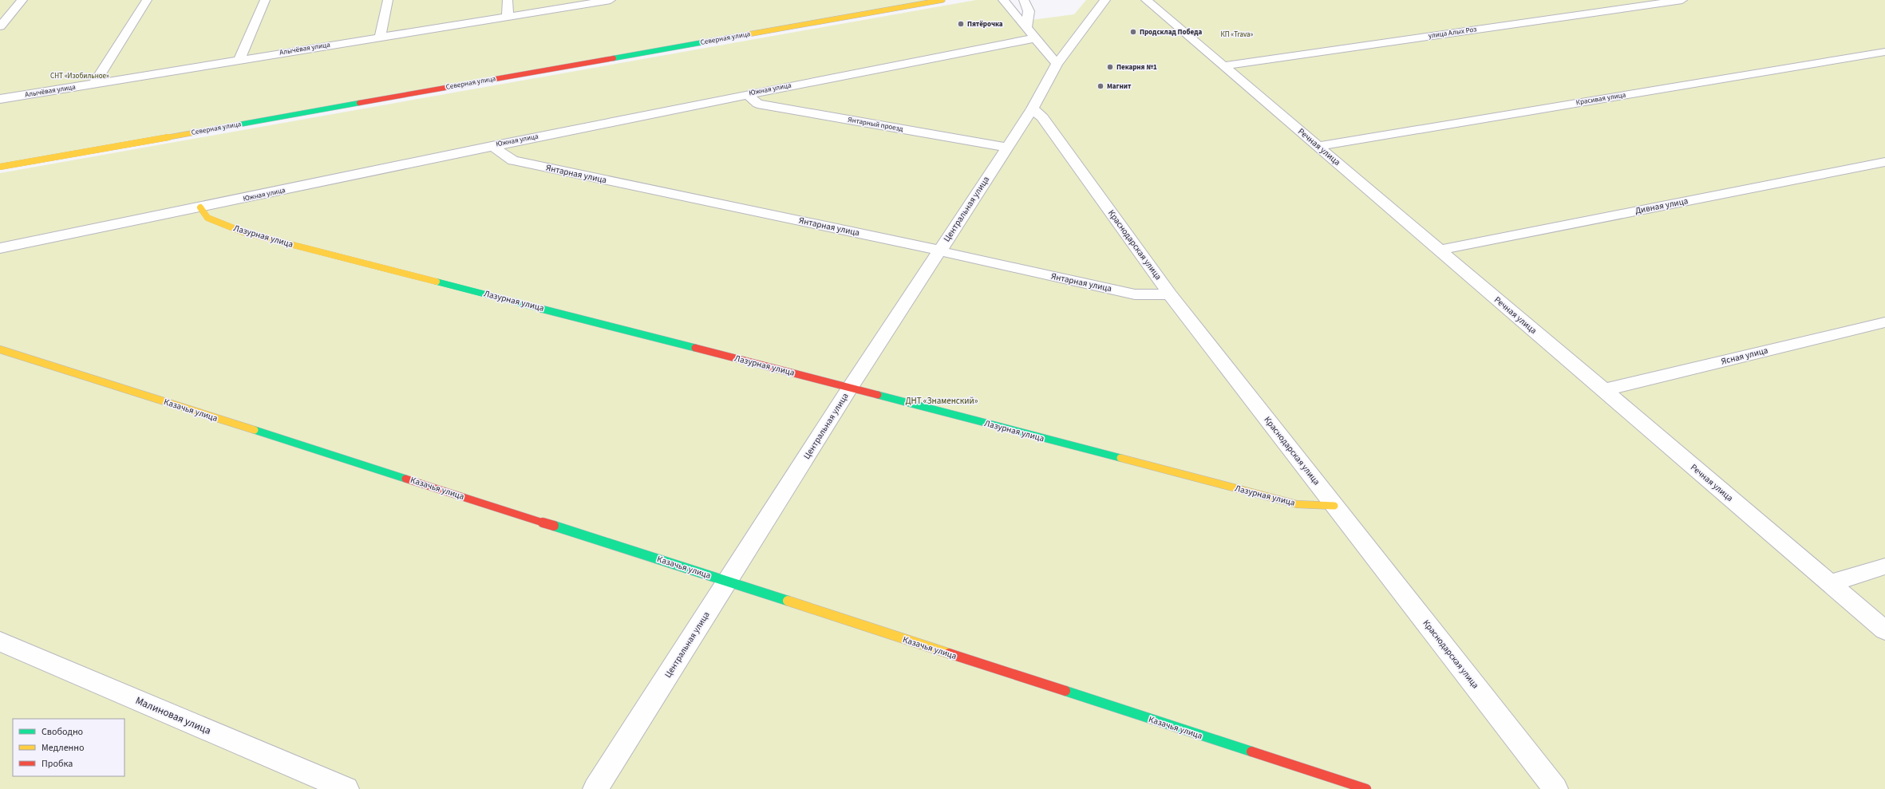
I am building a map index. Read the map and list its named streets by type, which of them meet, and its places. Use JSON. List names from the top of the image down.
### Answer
{
  "streets": {
    "street": [
      "улица Алых Роз",
      "Северная улица",
      "Алычёвая улица",
      "Южная улица",
      "Красивая улица",
      "Янтарный проезд",
      "Речная улица",
      "Янтарная улица",
      "Дивная улица",
      "Центральная улица",
      "Лазурная улица",
      "Краснодарская улица",
      "Ясная улица",
      "Казачья улица",
      "Малиновая улица"
    ]
  },
  "crossings": [
    ["улица Алых Роз", "Речная улица"],
    ["Южная улица", "Янтарный проезд"],
    ["Южная улица", "Янтарная улица"],
    ["Южная улица", "Лазурная улица"],
    ["Красивая улица", "Речная улица"],
    ["Янтарный проезд", "Центральная улица"],
    ["Речная улица", "Дивная улица"],
    ["Речная улица", "Ясная улица"],
    ["Янтарная улица", "Центральная улица"],
    ["Янтарная улица", "Краснодарская улица"],
    ["Центральная улица", "Лазурная улица"],
    ["Центральная улица", "Краснодарская улица"],
    ["Центральная улица", "Казачья улица"],
    ["Лазурная улица", "Краснодарская улица"]
  ],
  "parks": ["КП «Trava»", "СНТ «Изобильное»", "ДНТ «Знаменский»"],
  "places": [
    "Пятёрочка",
    "Продсклад Победа",
    "Пекарня №1",
    "Магнит"
  ],
  "legend": ["Свободно", "Медленно", "Пробка"]
}
